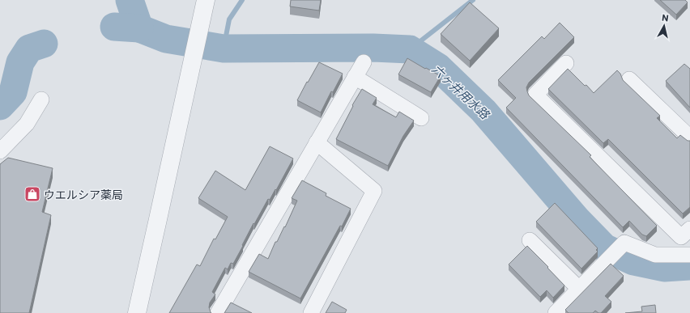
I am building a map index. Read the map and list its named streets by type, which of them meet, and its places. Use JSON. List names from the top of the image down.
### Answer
{
  "water": ["六ヶ井用水路"],
  "places": {
    "shop": ["ウエルシア薬局"]
  },
  "north": "top"
}
